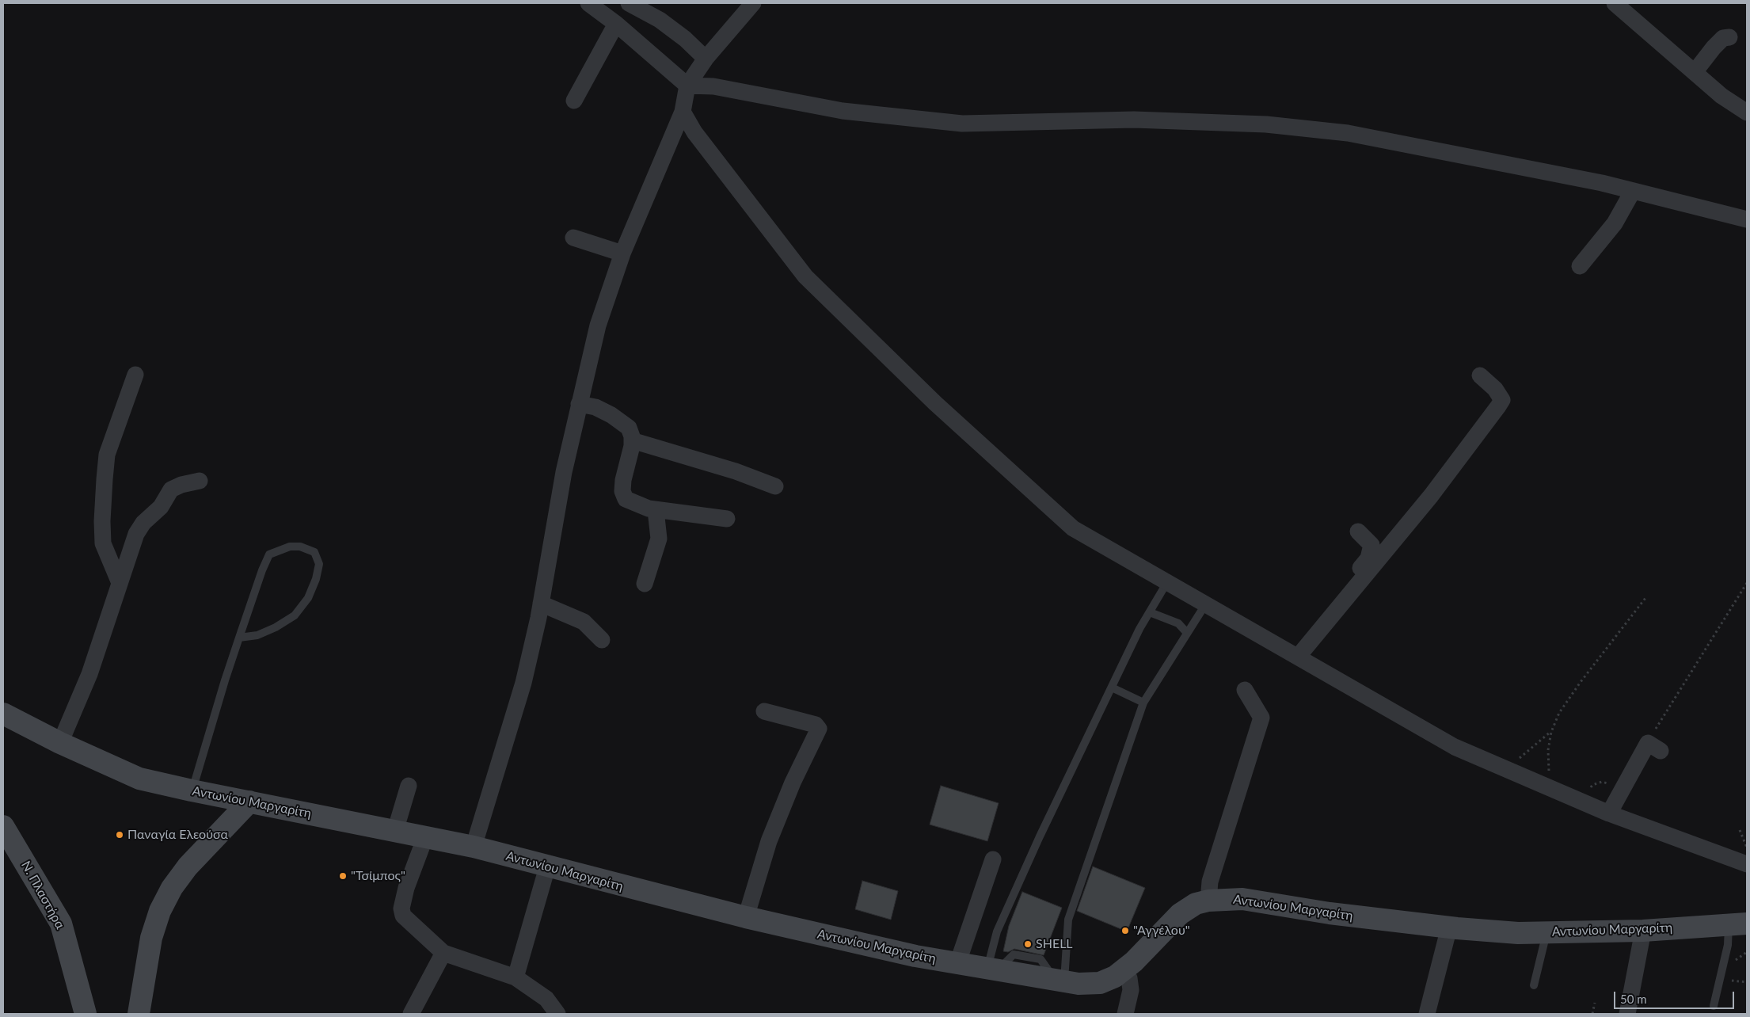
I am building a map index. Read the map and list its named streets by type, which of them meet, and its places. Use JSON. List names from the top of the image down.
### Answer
{
  "streets": {
    "street": ["Αντωνίου Μαργαρίτη", "Ν. Πλαστήρα"]
  },
  "places": [
    "Παναγία Ελεούσα",
    "\"Τσίμπος\"",
    "\"Αγγέλου\"",
    "SHELL"
  ],
  "scale_bar": "50 m"
}
